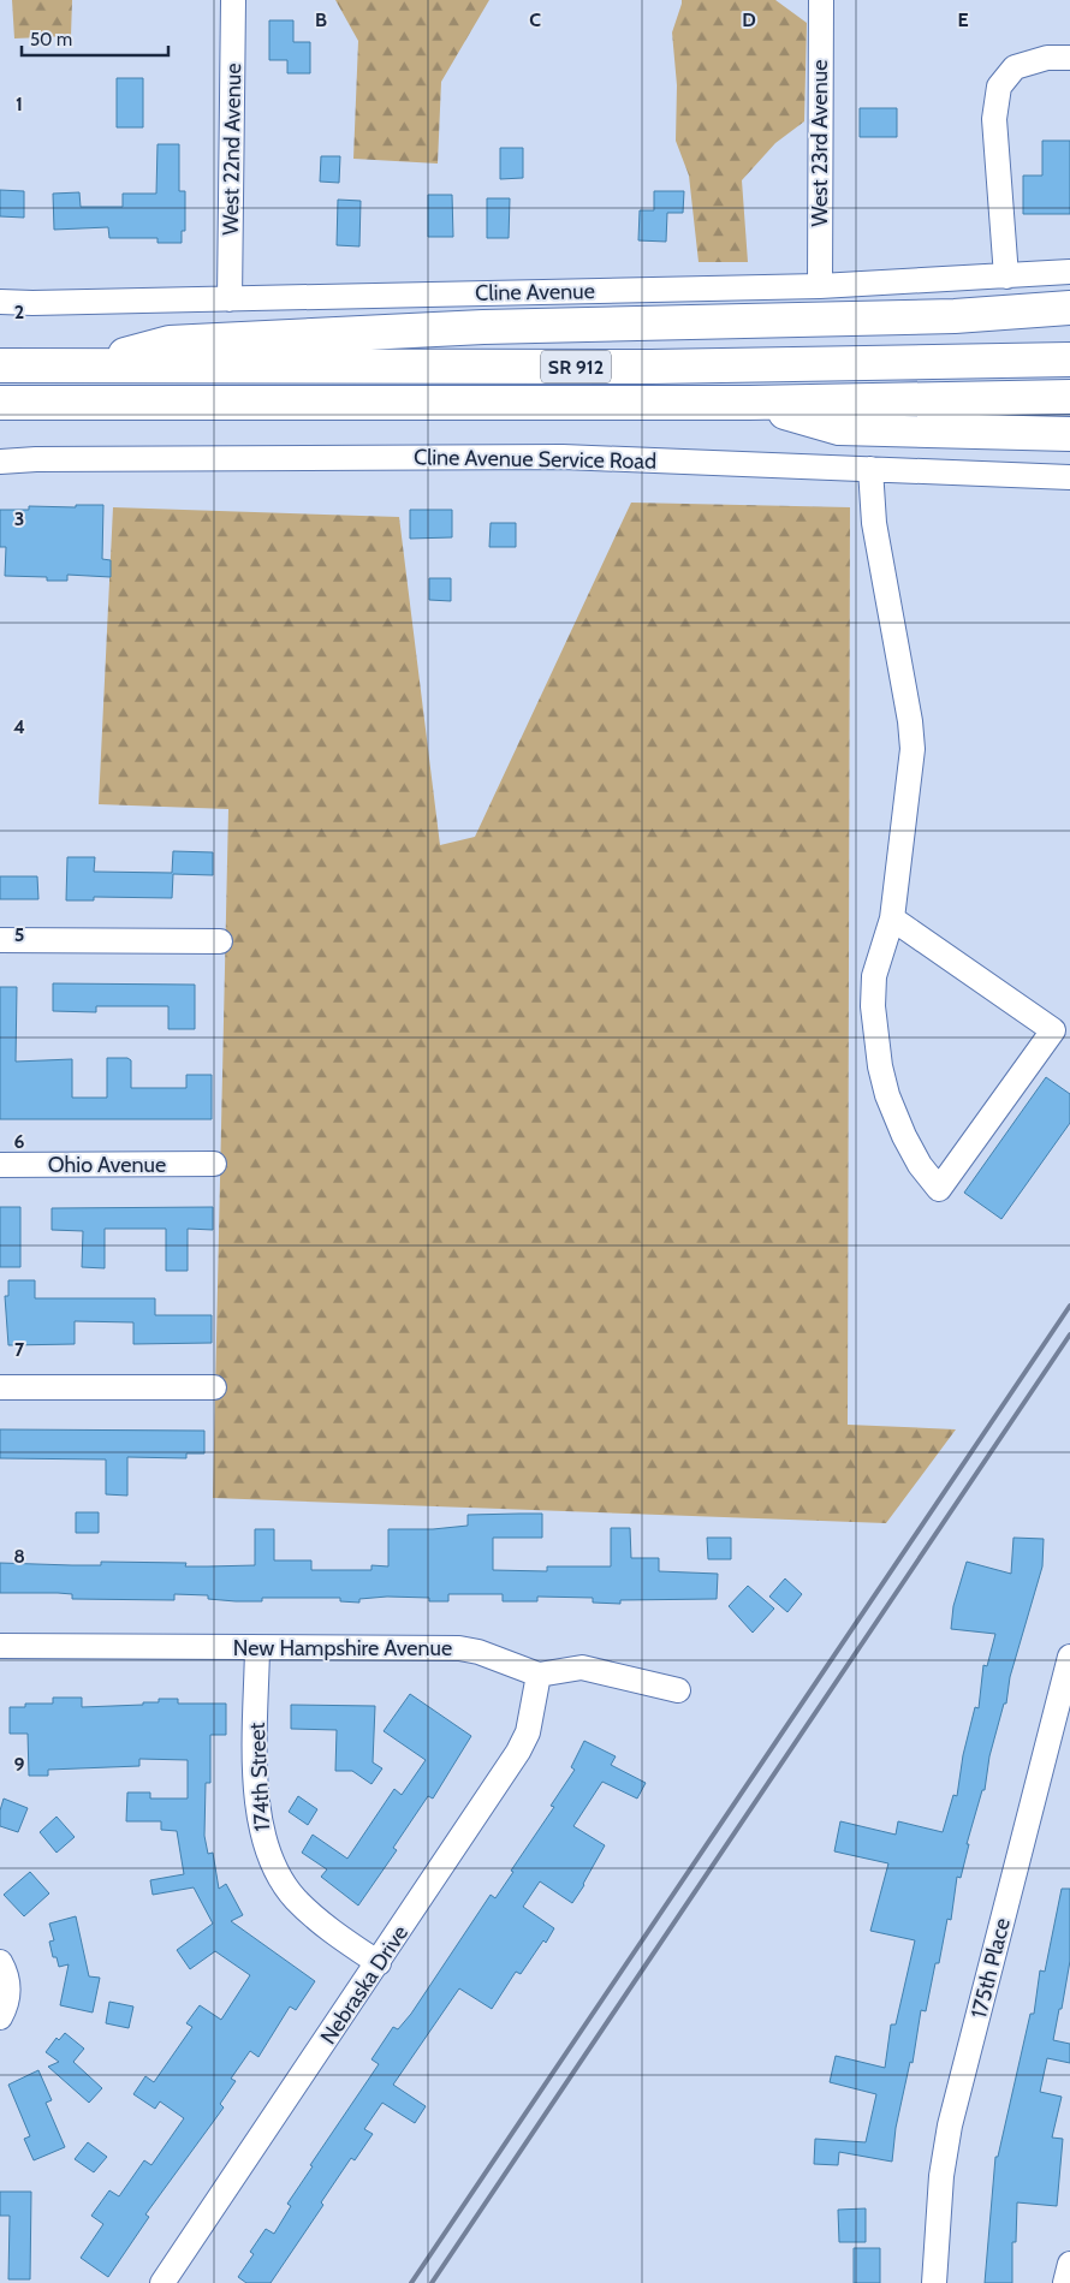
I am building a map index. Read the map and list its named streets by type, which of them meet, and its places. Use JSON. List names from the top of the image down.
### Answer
{
  "streets": {
    "highway": ["SR 912"],
    "street": [
      "West 23rd Avenue",
      "West 22nd Avenue",
      "Cline Avenue",
      "Cline Avenue Service Road",
      "Ohio Avenue",
      "New Hampshire Avenue",
      "174th Street",
      "175th Place",
      "Nebraska Drive"
    ]
  },
  "crossings": [
    ["West 23rd Avenue", "Cline Avenue"],
    ["West 22nd Avenue", "Cline Avenue"],
    ["New Hampshire Avenue", "174th Street"],
    ["New Hampshire Avenue", "Nebraska Drive"],
    ["174th Street", "Nebraska Drive"]
  ],
  "scale_bar": "50 m",
  "grid": {
    "columns": [
      "B",
      "C",
      "D",
      "E"
    ],
    "rows": [
      "1",
      "2",
      "3",
      "4",
      "5",
      "6",
      "7",
      "8",
      "9"
    ]
  }
}
